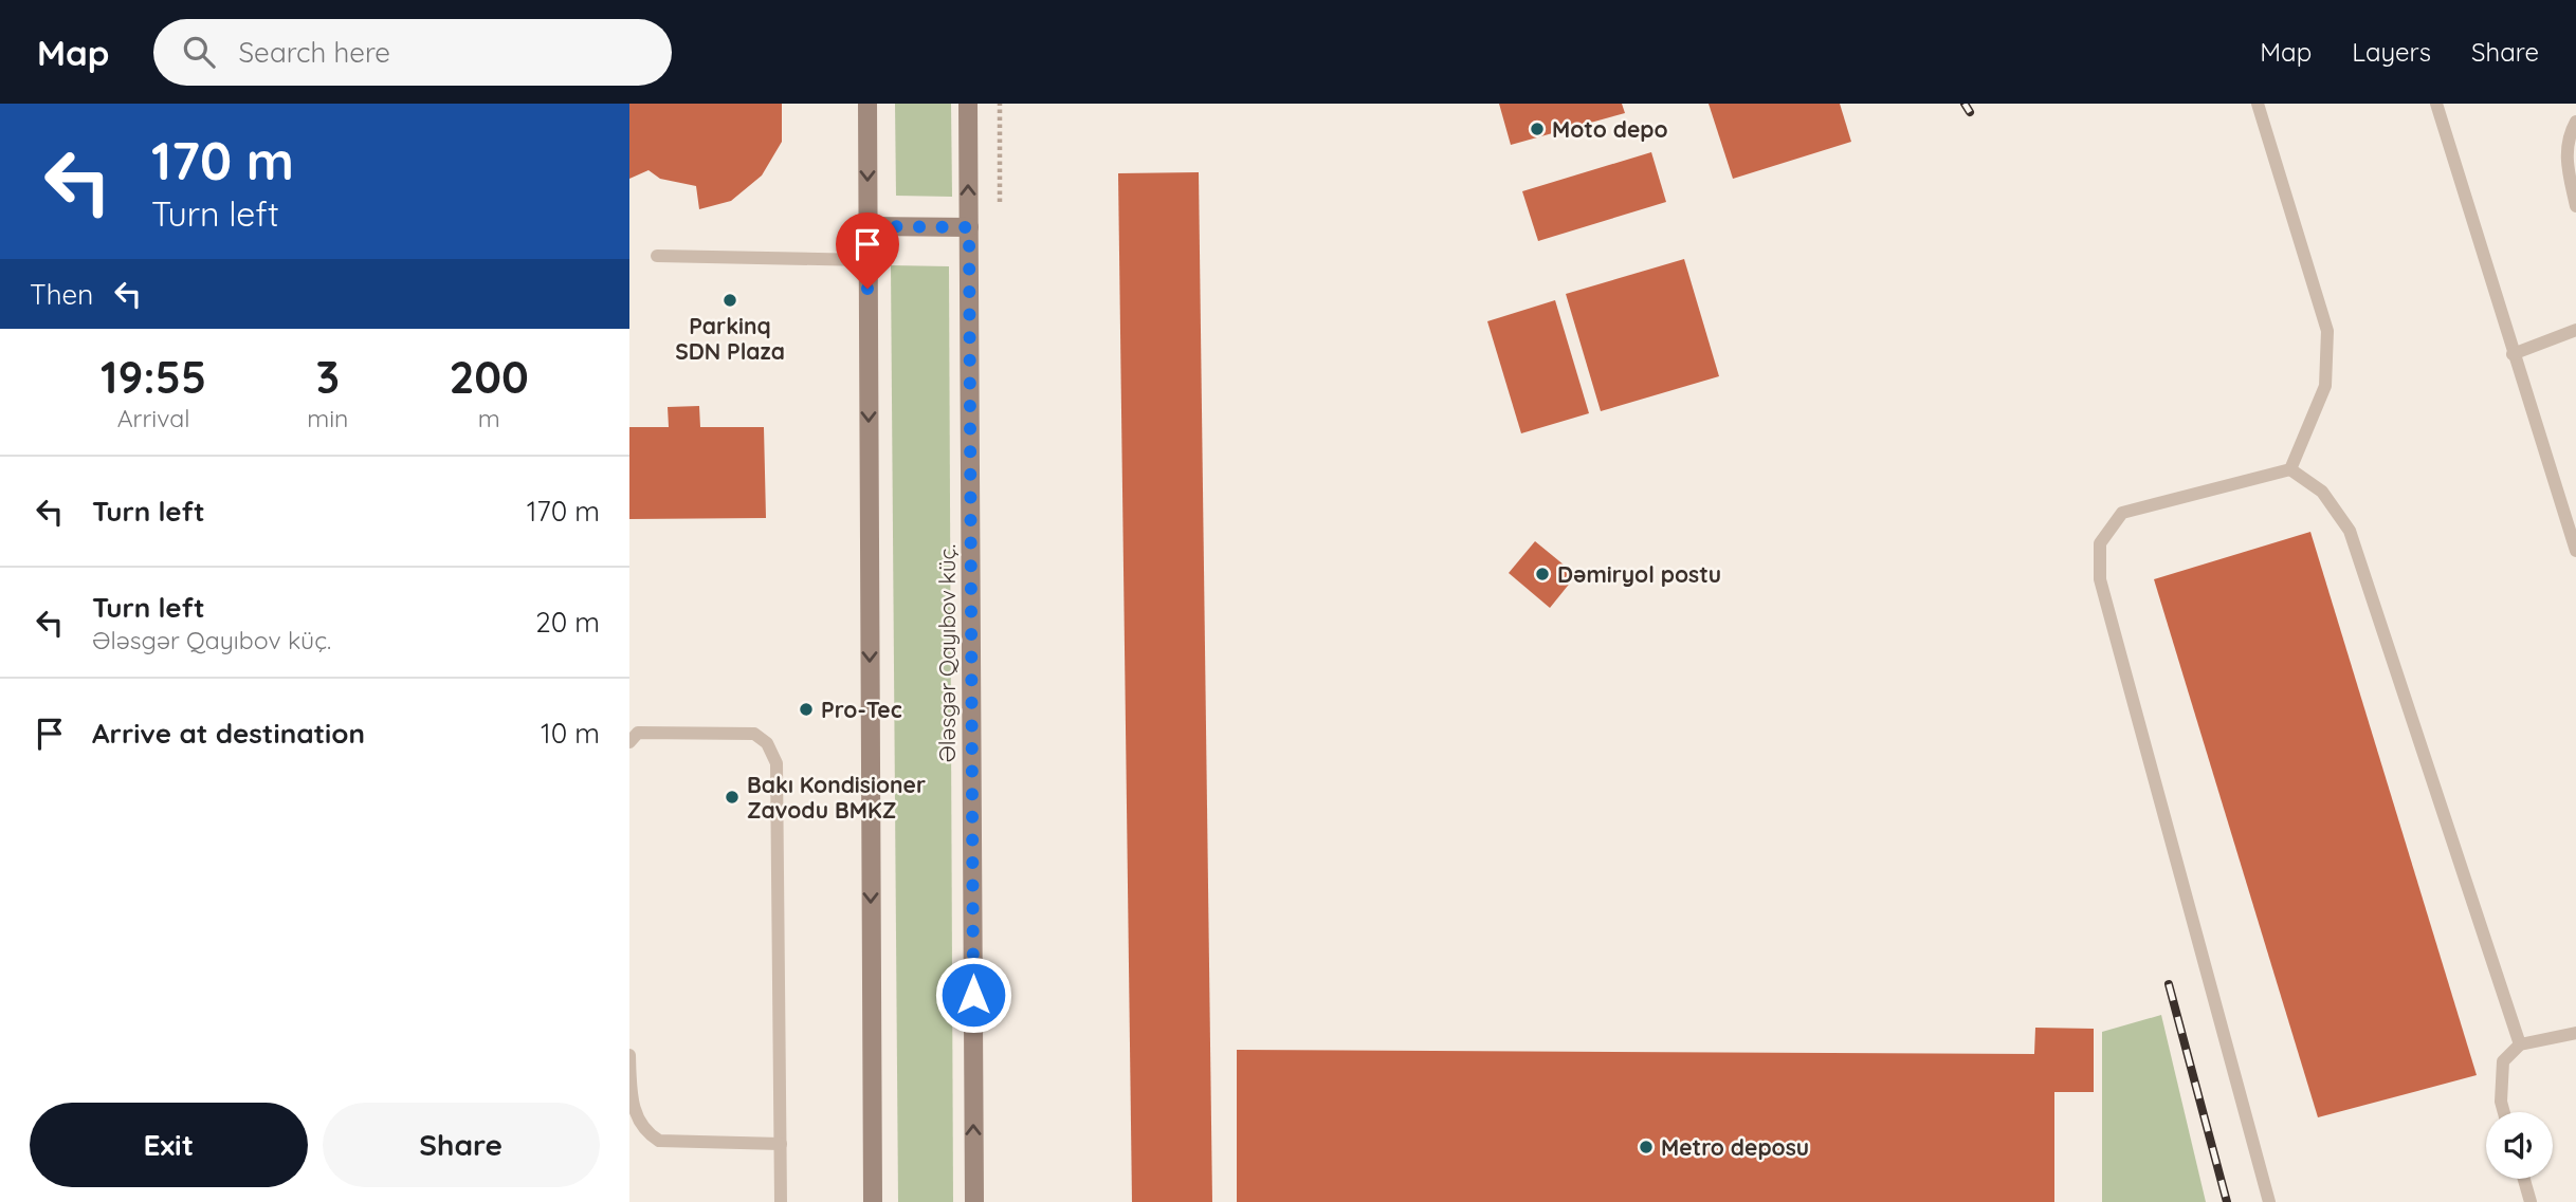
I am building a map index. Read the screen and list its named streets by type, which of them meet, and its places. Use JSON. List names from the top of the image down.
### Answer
{
  "streets": {
    "main road": ["Ələsgər Qayıbov küç."]
  },
  "places": [
    "Moto depo",
    "Parkinq SDN Plaza",
    "Dəmiryol postu",
    "Pro-Tec",
    "Bakı Kondisioner Zavodu BMKZ",
    "Metro deposu"
  ],
  "page": {
    "header": "Map",
    "search": "Search here",
    "nav": ["Map", "Layers", "Share"],
    "turn": ["170 m", "Turn left"],
    "then": "Then",
    "eta": [
      "19:55",
      "Arrival",
      "3",
      "min",
      "200",
      "m"
    ],
    "list": [
      {
        "name": "Turn left",
        "value": "170 m"
      },
      {
        "name": "Turn left",
        "note": "Ələsgər Qayıbov küç.",
        "value": "20 m"
      },
      {
        "name": "Arrive at destination",
        "value": "10 m"
      }
    ],
    "buttons": ["Exit", "Share"]
  }
}
